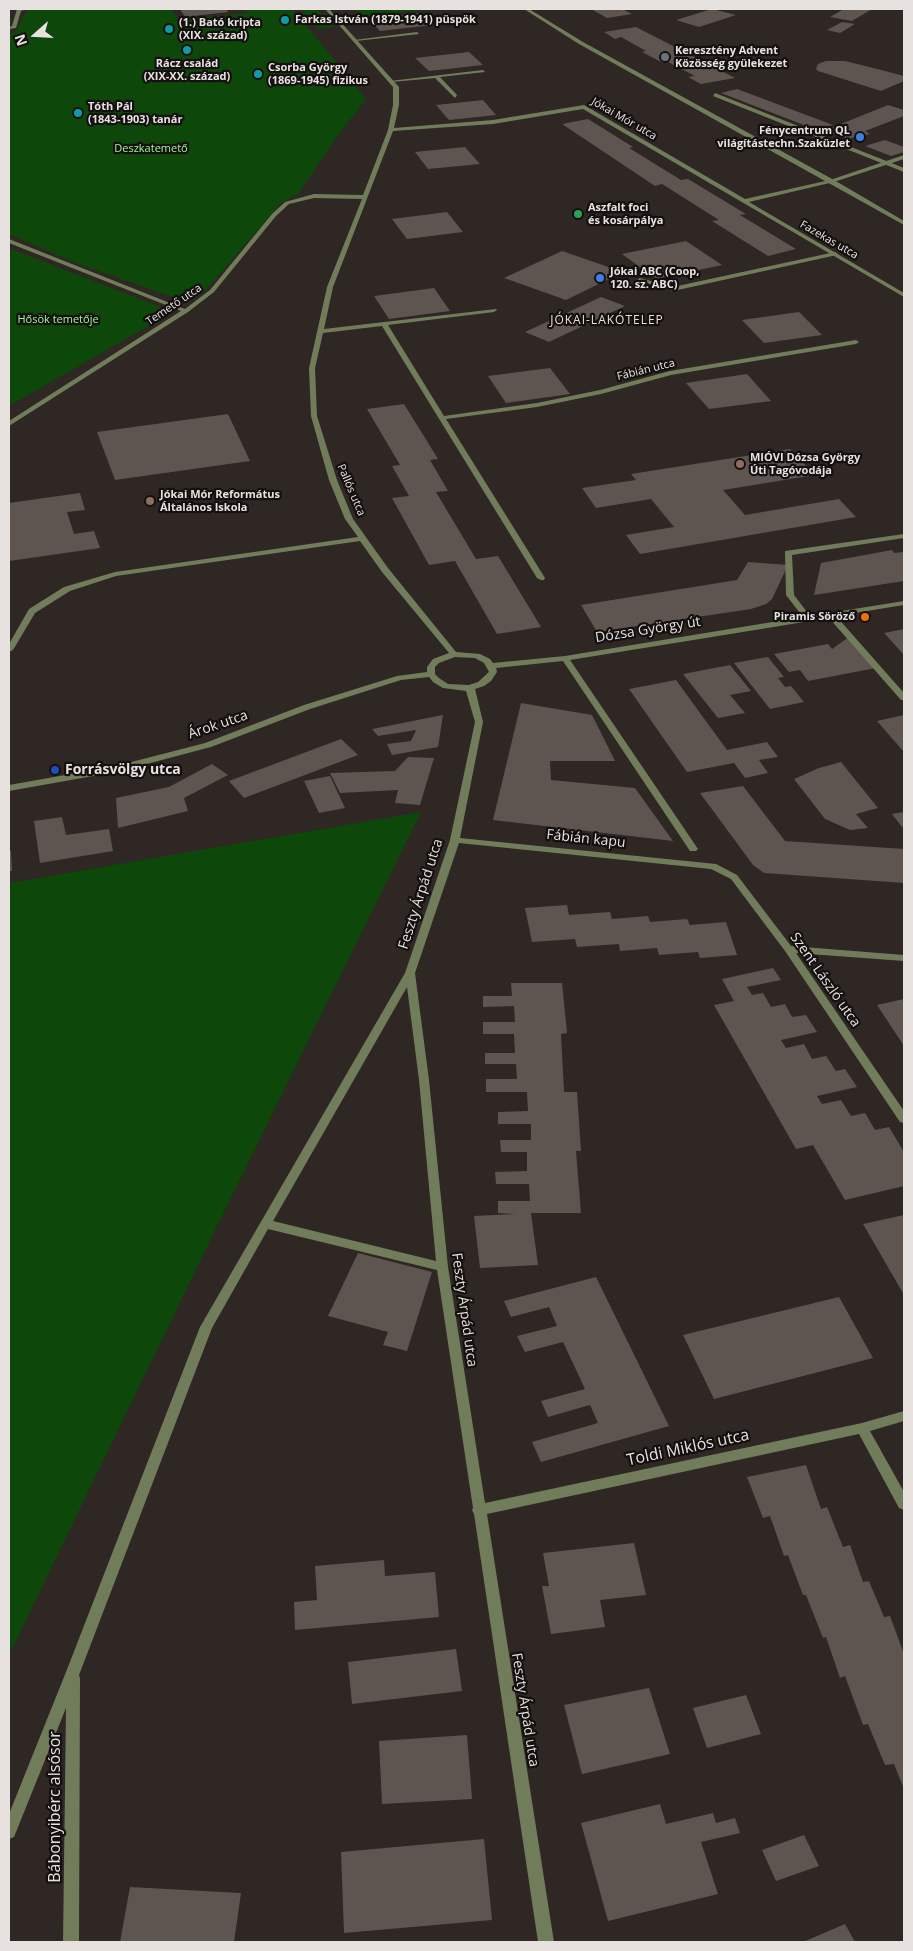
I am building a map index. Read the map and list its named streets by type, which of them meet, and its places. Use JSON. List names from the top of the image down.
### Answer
{
  "streets": {
    "street": [
      "Jókai Mór utca",
      "Fazekas utca",
      "Temető utca",
      "Fábián utca",
      "Pallós utca",
      "Dózsa György út",
      "Árok utca",
      "Fábián kapu",
      "Feszty Árpád utca",
      "Szent László utca",
      "Toldi Miklós utca",
      "Bábonyibérc alsósor"
    ]
  },
  "crossings": [
    ["Jókai Mór utca", "Fazekas utca"],
    ["Jókai Mór utca", "Pallós utca"],
    ["Temető utca", "Pallós utca"],
    ["Fábián kapu", "Feszty Árpád utca"],
    ["Fábián kapu", "Szent László utca"],
    ["Feszty Árpád utca", "Toldi Miklós utca"]
  ],
  "districts": ["JÓKAI-LAKÓTELEP"],
  "parks": ["Deszkatemető", "Hősök temetője"],
  "places": [
    "Farkas István (1879-1941) püspök",
    "(1.) Bató kripta (XIX. század)",
    "Rácz család (XIX-XX. század)",
    "Keresztény Advent Közösség gyülekezet",
    "Csorba György (1869-1945) fizikus",
    "Tóth Pál (1843-1903) tanár",
    "Fénycentrum QL világítástechn.Szaküzlet",
    "Aszfalt foci és kosárpálya",
    "Jókai ABC (Coop, 120. sz. ABC)",
    "MIÓVI Dózsa György Úti Tagóvodája",
    "Jókai Mór Református Általános Iskola",
    "Piramis Söröző",
    "Forrásvölgy utca"
  ],
  "north": "left"
}
